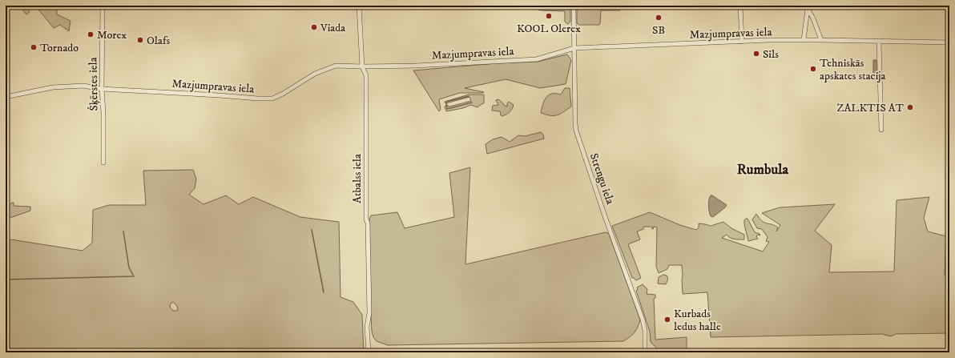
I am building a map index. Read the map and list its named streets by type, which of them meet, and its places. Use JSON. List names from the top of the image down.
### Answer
{
  "streets": {
    "street": [
      "Mazjumpravas iela",
      "Šķērstes iela",
      "Atbalss iela",
      "Strengu iela"
    ]
  },
  "crossings": [
    ["Mazjumpravas iela", "Šķērstes iela"],
    ["Mazjumpravas iela", "Atbalss iela"],
    ["Mazjumpravas iela", "Strengu iela"]
  ],
  "districts": ["Rumbula"],
  "places": [
    "KOOL Olerex",
    "SB",
    "Viada",
    "Morex",
    "Olafs",
    "Tornado",
    "Sils",
    "Tehniskās apskates stacija",
    "ZALKTIS AT",
    "Kurbads ledus halle"
  ]
}
